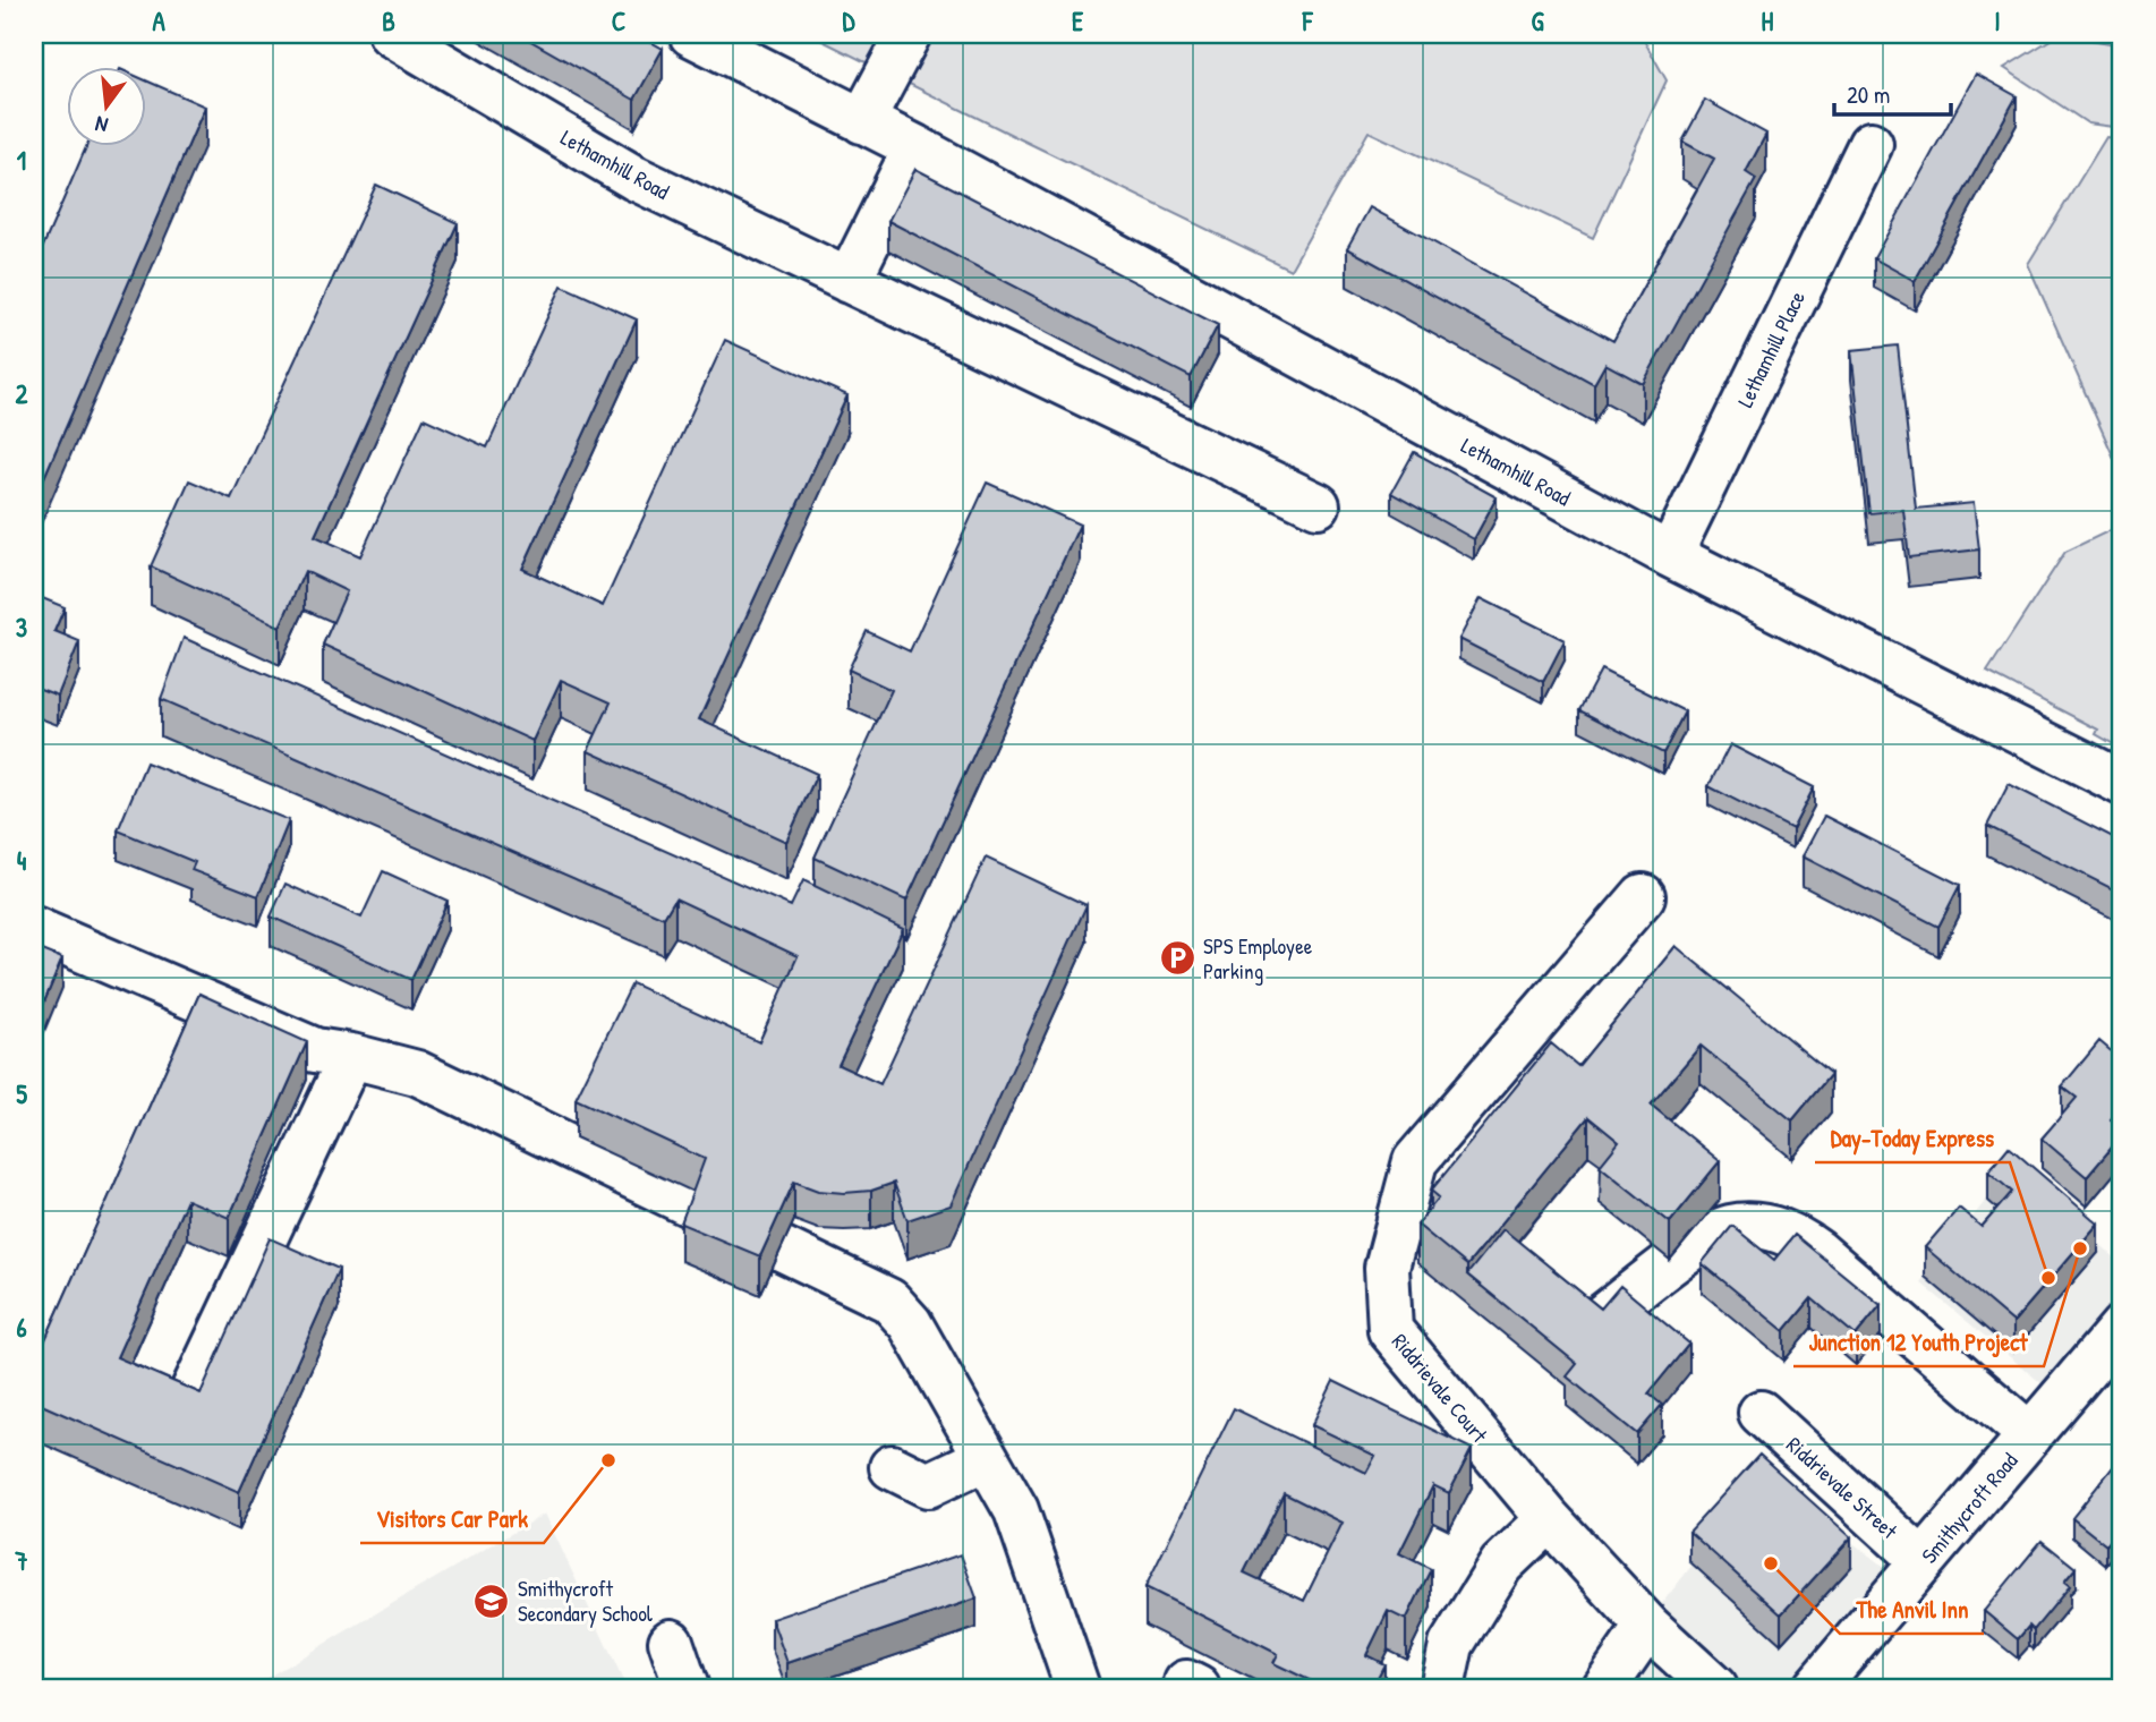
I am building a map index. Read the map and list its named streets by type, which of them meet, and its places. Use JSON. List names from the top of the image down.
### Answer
{
  "streets": {
    "street": [
      "Lethamhill Road",
      "Lethamhill Place",
      "Riddrievale Court",
      "Riddrievale Street",
      "Smithycroft Road"
    ]
  },
  "crossings": [
    ["Lethamhill Road", "Lethamhill Place"],
    ["Riddrievale Street", "Smithycroft Road"]
  ],
  "places": {
    "parking": ["SPS Employee Parking"],
    "other": [
      "Junction 12 Youth Project",
      "Day-Today Express",
      "Visitors Car Park",
      "The Anvil Inn"
    ],
    "school or university": ["Smithycroft Secondary School"]
  },
  "scale_bar": "20 m",
  "north": "bottom",
  "grid": {
    "columns": [
      "A",
      "B",
      "C",
      "D",
      "E",
      "F",
      "G",
      "H",
      "I"
    ],
    "rows": [
      "1",
      "2",
      "3",
      "4",
      "5",
      "6",
      "7"
    ]
  }
}
